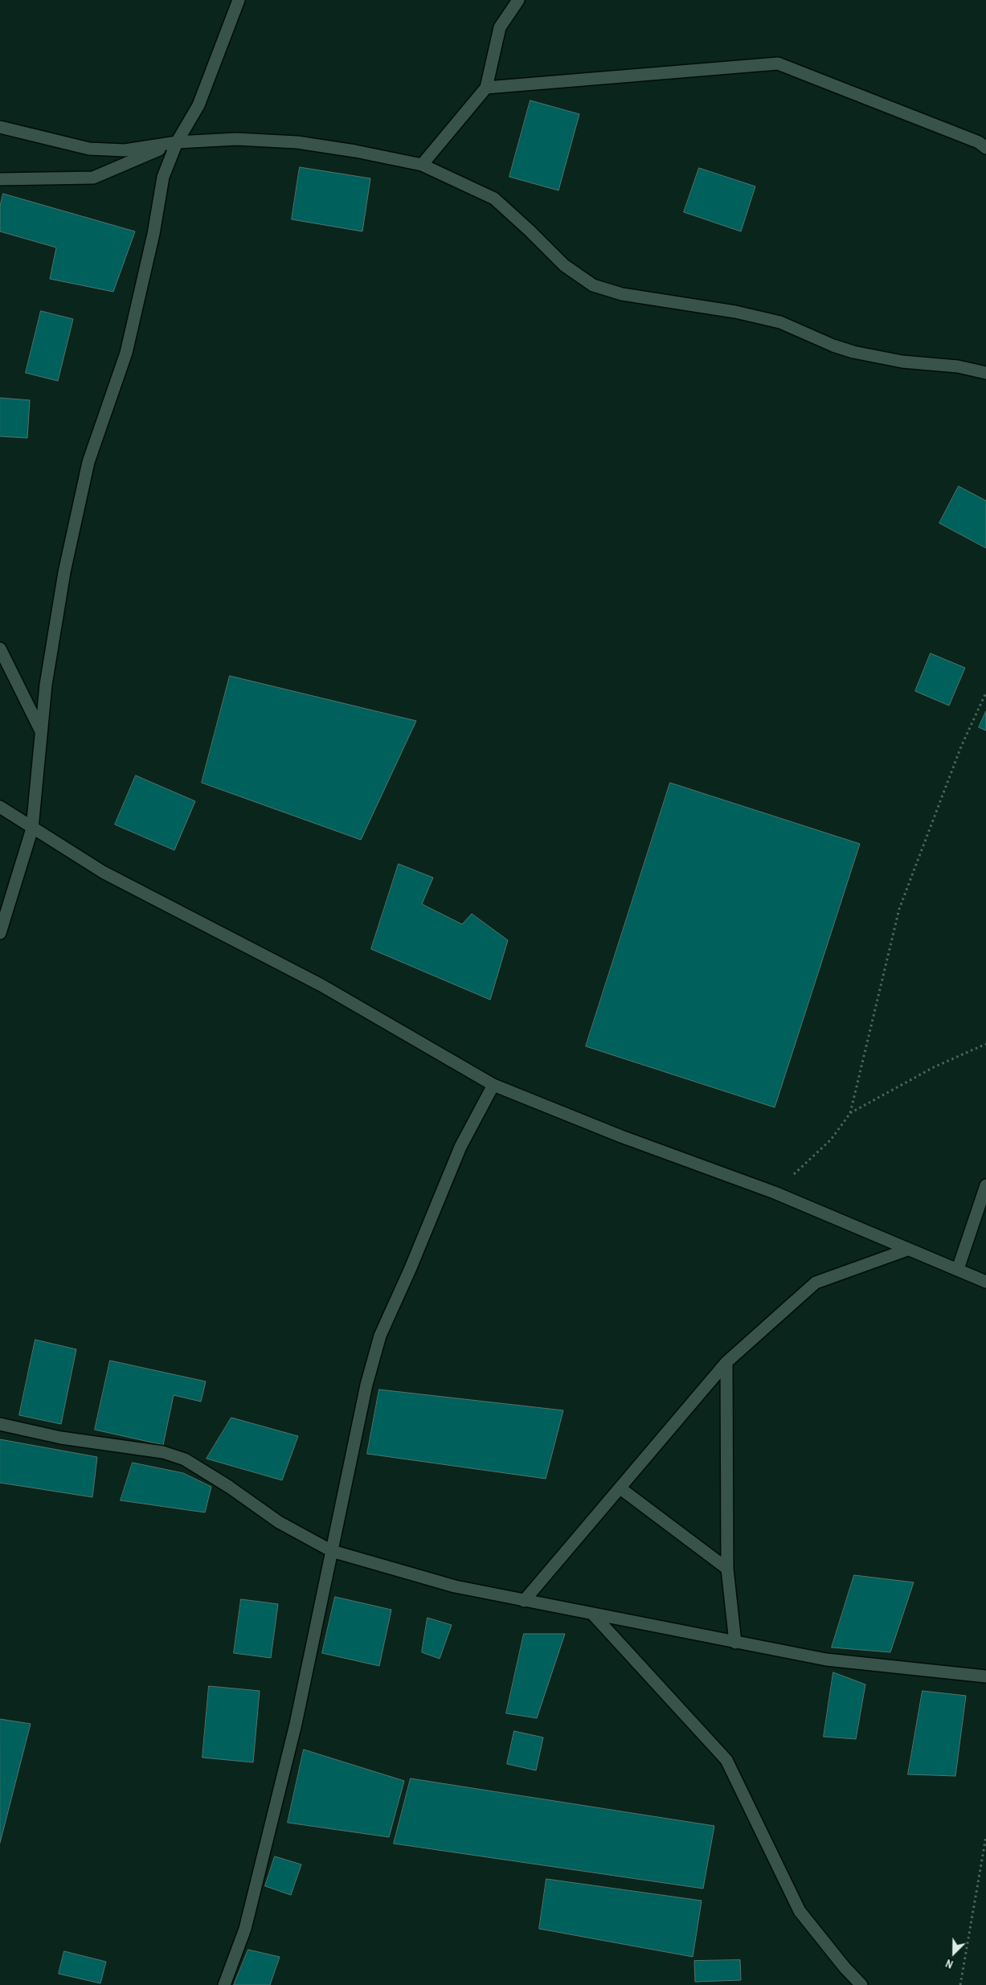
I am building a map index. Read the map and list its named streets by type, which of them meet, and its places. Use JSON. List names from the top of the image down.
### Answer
{
  "north": "bottom left"
}
